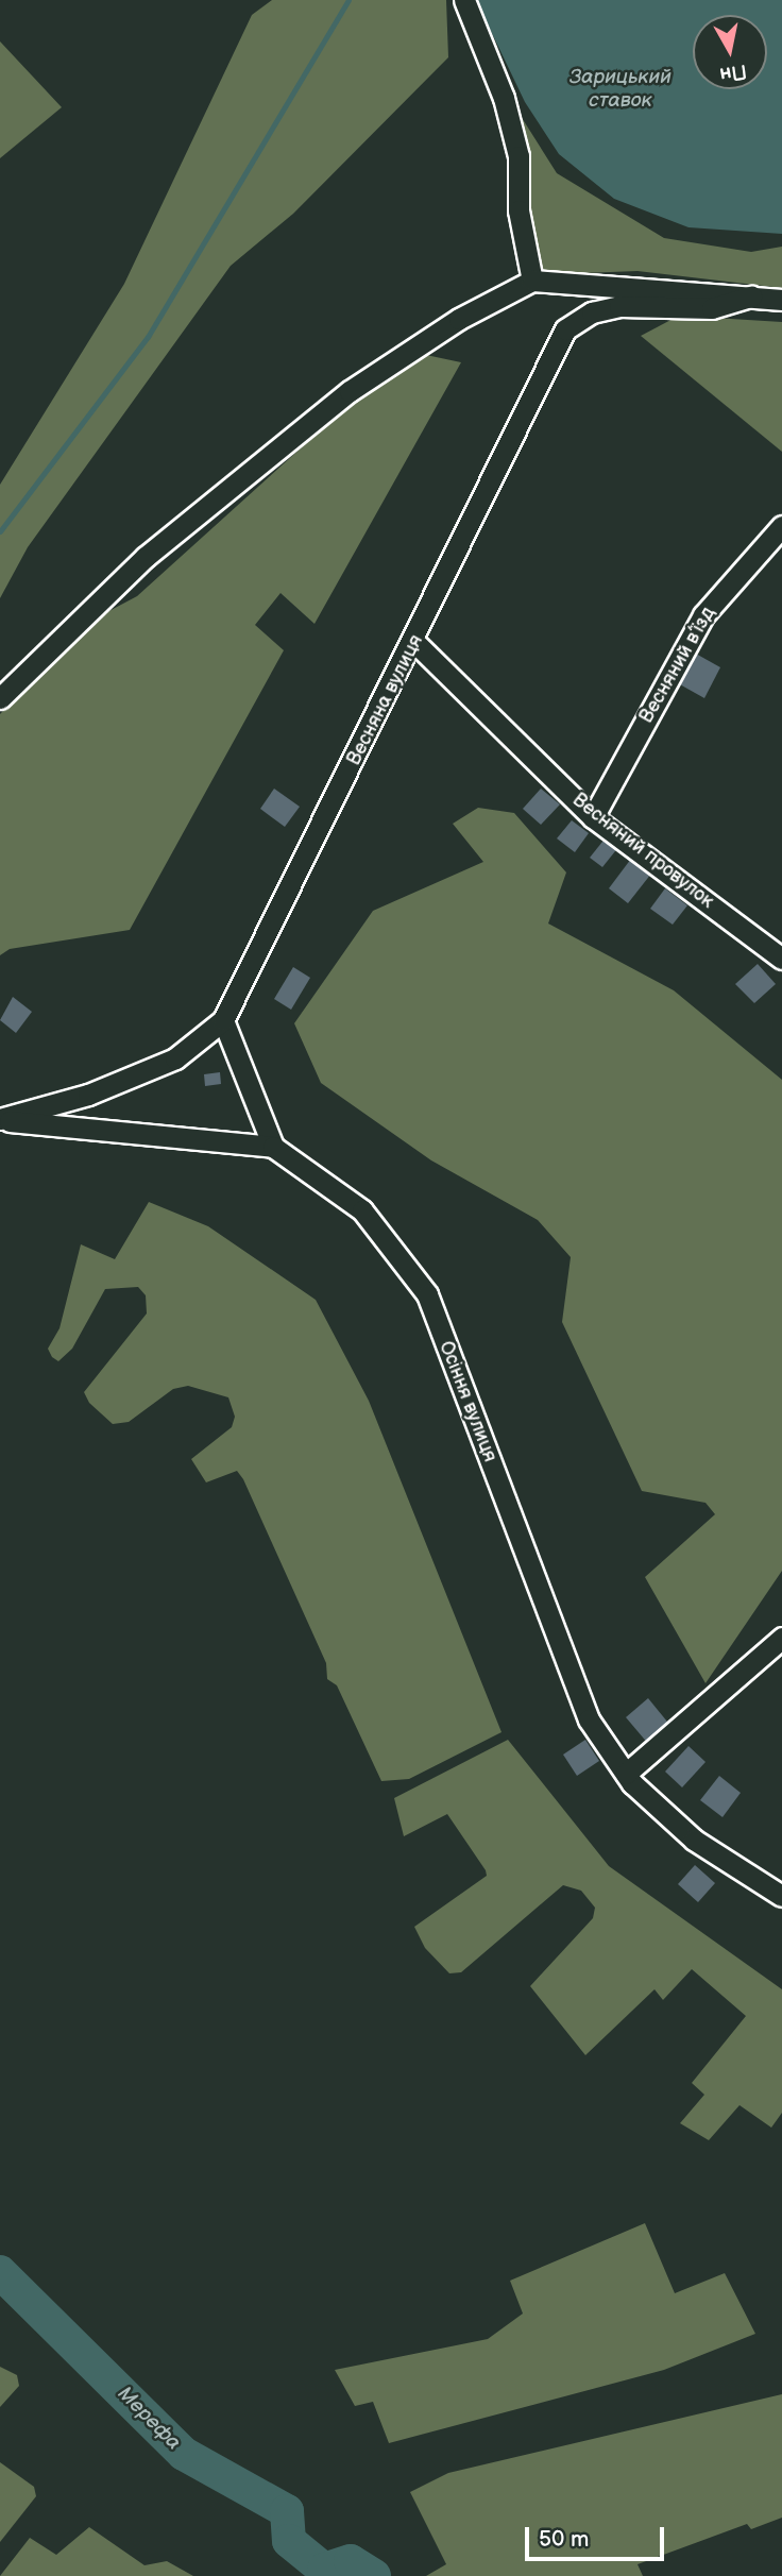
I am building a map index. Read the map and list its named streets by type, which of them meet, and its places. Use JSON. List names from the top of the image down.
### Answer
{
  "streets": {
    "street": [
      "Весняний в’їзд",
      "Весняна вулиця",
      "Весняний провулок",
      "Осіння вулиця"
    ]
  },
  "crossings": [
    ["Весняний в’їзд", "Весняний провулок"],
    ["Весняна вулиця", "Весняний провулок"],
    ["Весняна вулиця", "Осіння вулиця"]
  ],
  "water": ["Зарицький ставок", "Мерефа"],
  "scale_bar": "50 m",
  "north": "bottom"
}
